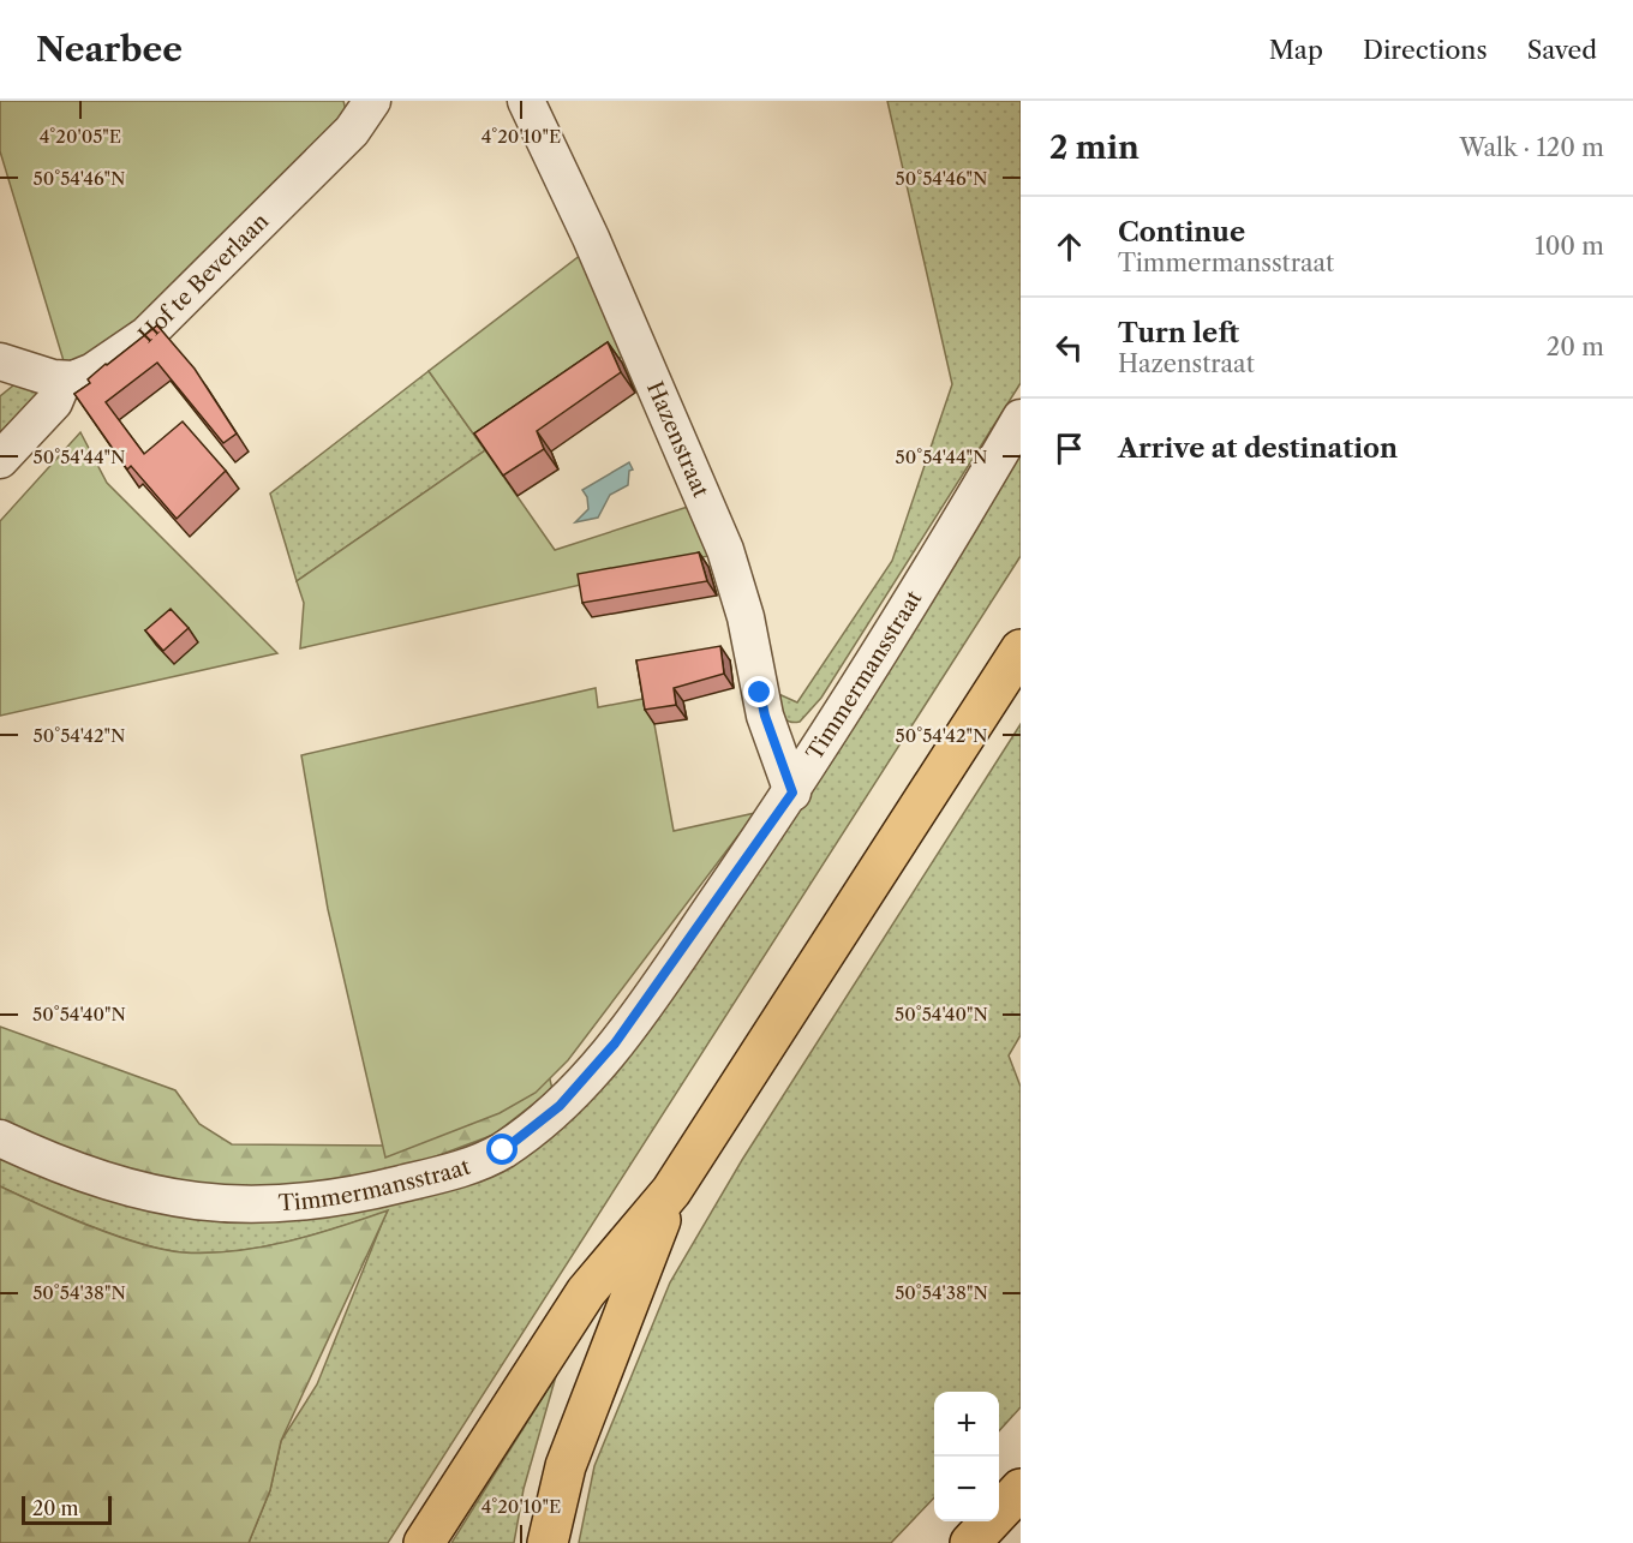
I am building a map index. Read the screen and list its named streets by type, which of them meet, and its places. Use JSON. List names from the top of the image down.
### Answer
{
  "streets": {
    "street": ["Hof te Beverlaan", "Hazenstraat", "Timmermansstraat"]
  },
  "crossings": [
    ["Hazenstraat", "Timmermansstraat"]
  ],
  "scale_bar": "20 m",
  "page": {
    "header": "Nearbee",
    "nav": ["Map", "Directions", "Saved"],
    "heading": ["2 min", "Walk · 120 m"],
    "list": [
      ["Continue", "Timmermansstraat", "100 m"],
      ["Turn left", "Hazenstraat", "20 m"],
      "Arrive at destination"
    ],
    "map_buttons": ["+", "−"],
    "scale": "20 m"
  },
  "coordinates": [
    "4°20'05\"E",
    "4°20'10\"E",
    "50°54'46\"N",
    "50°54'44\"N",
    "50°54'42\"N",
    "50°54'40\"N",
    "50°54'38\"N"
  ]
}
